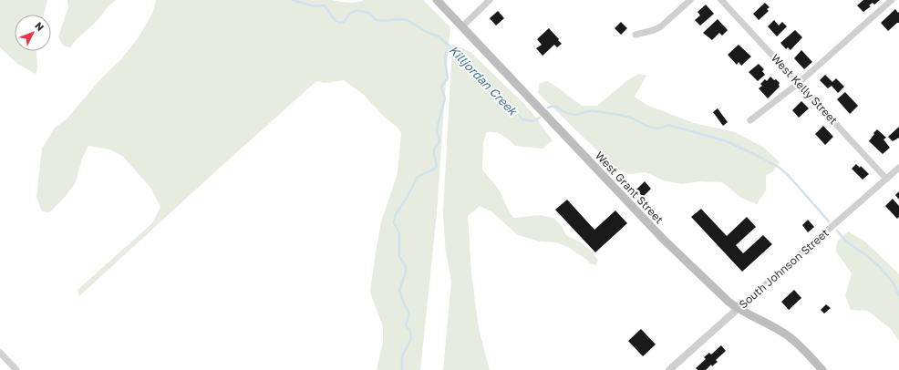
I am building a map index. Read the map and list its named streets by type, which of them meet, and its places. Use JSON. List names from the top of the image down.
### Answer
{
  "streets": {
    "main road": ["West Grant Street"],
    "street": ["West Kelly Street", "South Johnson Street"]
  },
  "crossings": [
    ["West Kelly Street", "South Johnson Street"],
    ["West Grant Street", "South Johnson Street"]
  ],
  "water": ["Killjordan Creek"],
  "north": "top right"
}
